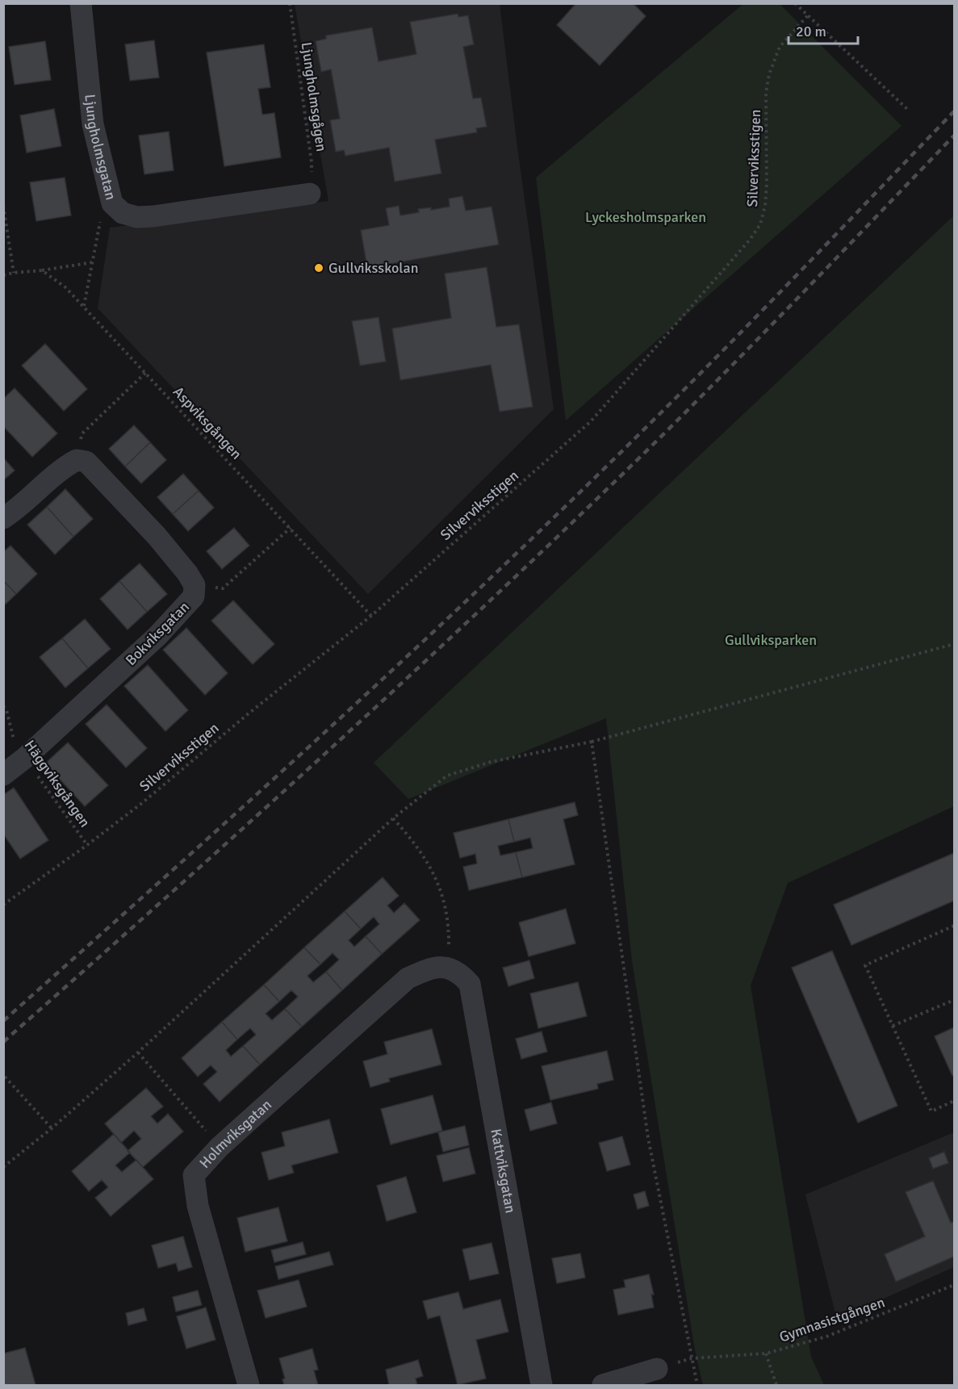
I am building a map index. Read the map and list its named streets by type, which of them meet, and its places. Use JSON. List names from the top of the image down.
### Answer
{
  "streets": {
    "street": [
      "Ljungholmsgatan",
      "Bokviksgatan",
      "Holmviksgatan",
      "Kattviksgatan"
    ],
    "path": [
      "Ljungholmsgågen",
      "Silverviksstigen",
      "Aspviksgången",
      "Häggviksgången",
      "Gymnasistgången"
    ]
  },
  "crossings": [
    ["Ljungholmsgågen", "Ljungholmsgatan"],
    ["Silverviksstigen", "Aspviksgången"],
    ["Silverviksstigen", "Häggviksgången"],
    ["Bokviksgatan", "Häggviksgången"],
    ["Holmviksgatan", "Kattviksgatan"]
  ],
  "parks": ["Lyckesholmsparken", "Gullviksparken"],
  "places": ["Gullviksskolan"],
  "scale_bar": "20 m"
}
